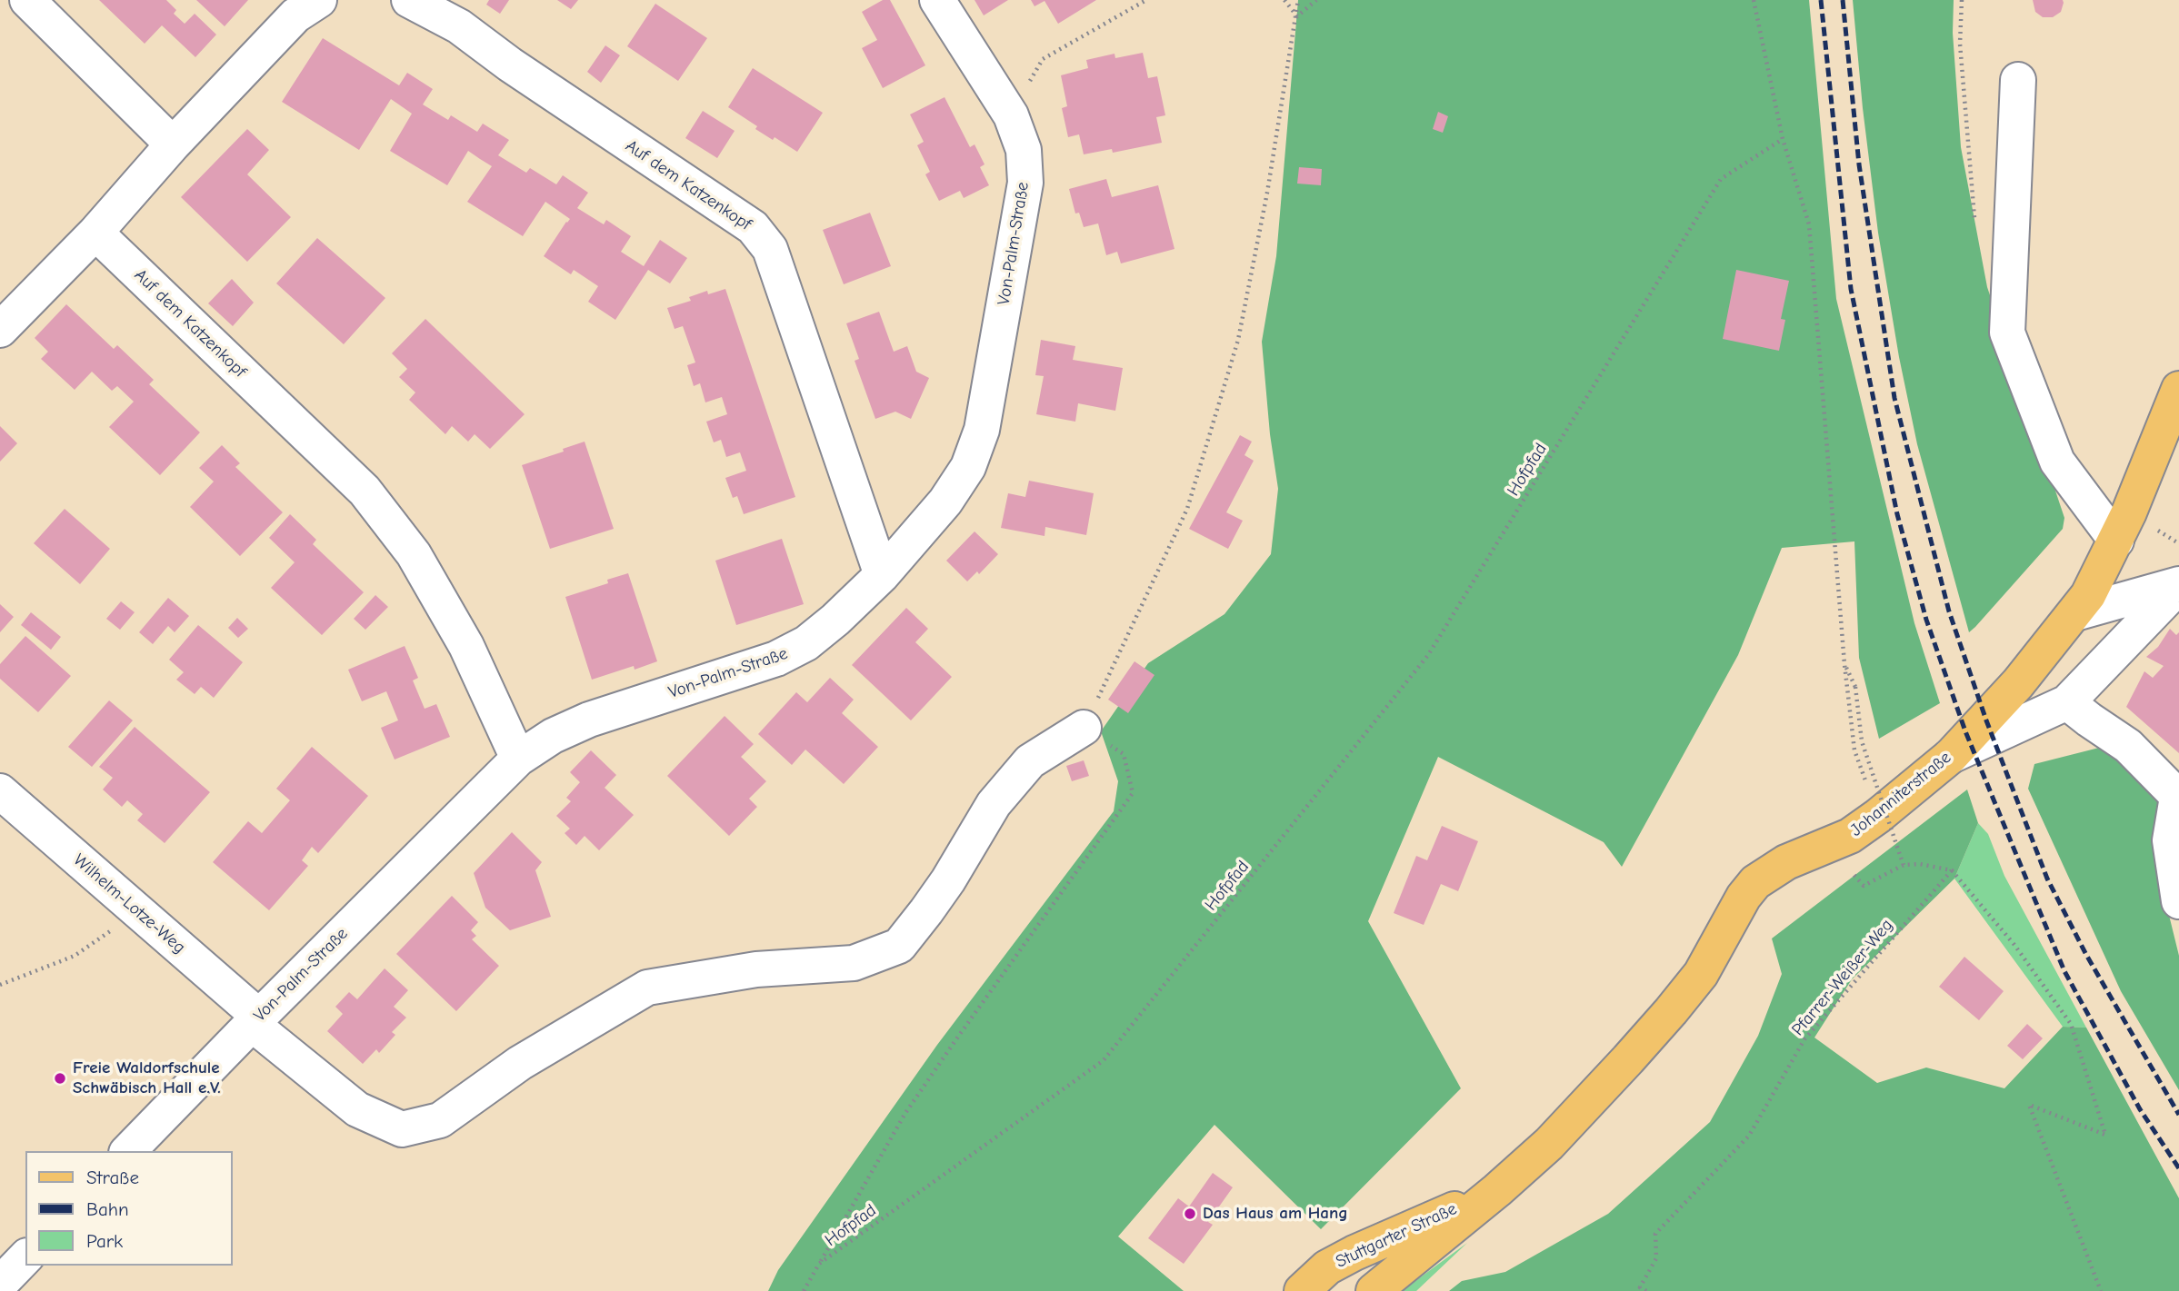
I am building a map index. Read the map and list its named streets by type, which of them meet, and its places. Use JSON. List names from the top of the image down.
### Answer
{
  "streets": {
    "main road": ["Johanniterstraße", "Stuttgarter Straße"],
    "street": ["Auf dem Katzenkopf", "Von-Palm-Straße", "Wilhelm-Lotze-Weg"],
    "path": ["Hofpfad", "Pfarrer-Weißer-Weg"]
  },
  "crossings": [
    ["Auf dem Katzenkopf", "Von-Palm-Straße"],
    ["Von-Palm-Straße", "Wilhelm-Lotze-Weg"],
    ["Johanniterstraße", "Stuttgarter Straße"]
  ],
  "places": ["Freie Waldorfschule Schwäbisch Hall e.V.", "Das Haus am Hang"],
  "legend": ["Straße", "Bahn", "Park"]
}
